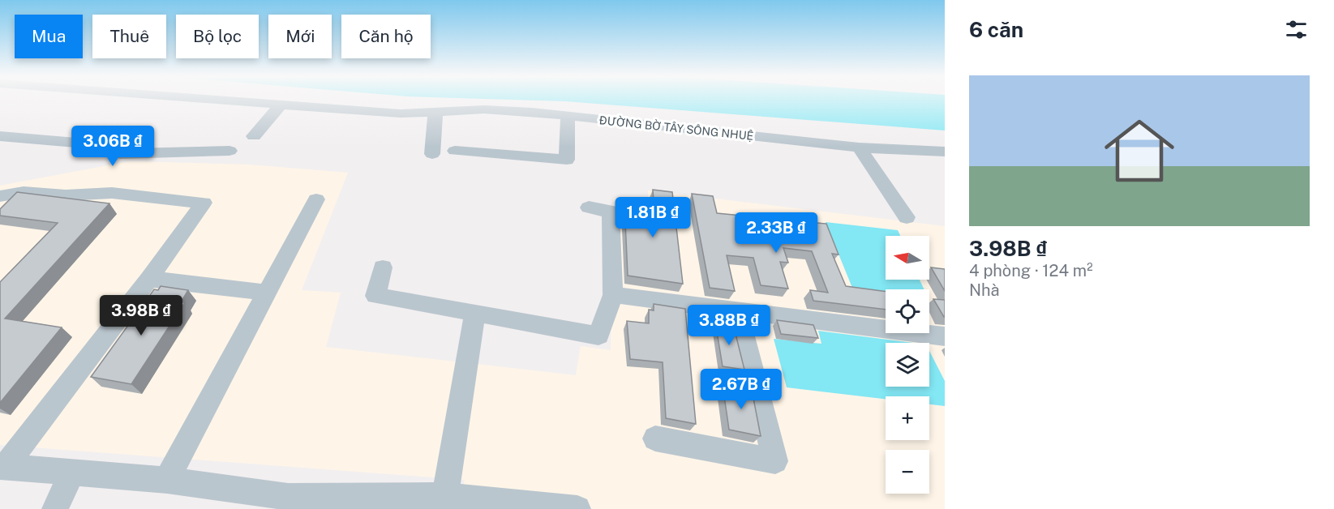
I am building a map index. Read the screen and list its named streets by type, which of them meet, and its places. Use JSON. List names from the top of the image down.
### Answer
{
  "streets": {
    "street": ["ĐƯỜNG BỜ TÂY SÔNG NHUỆ"]
  },
  "north": "left",
  "page": {
    "heading": "6 căn",
    "chip": [
      "Mua",
      "Thuê",
      "Bộ lọc",
      "Mới",
      "Căn hộ"
    ],
    "list": [
      {
        "name": "3.98B ₫",
        "note": "4 phòng · 124 m² · Nhà"
      }
    ],
    "price": [
      "3.06B ₫",
      "1.81B ₫",
      "2.33B ₫",
      "3.98B ₫",
      "3.88B ₫",
      "2.67B ₫"
    ],
    "map_buttons": ["+", "−"]
  }
}
